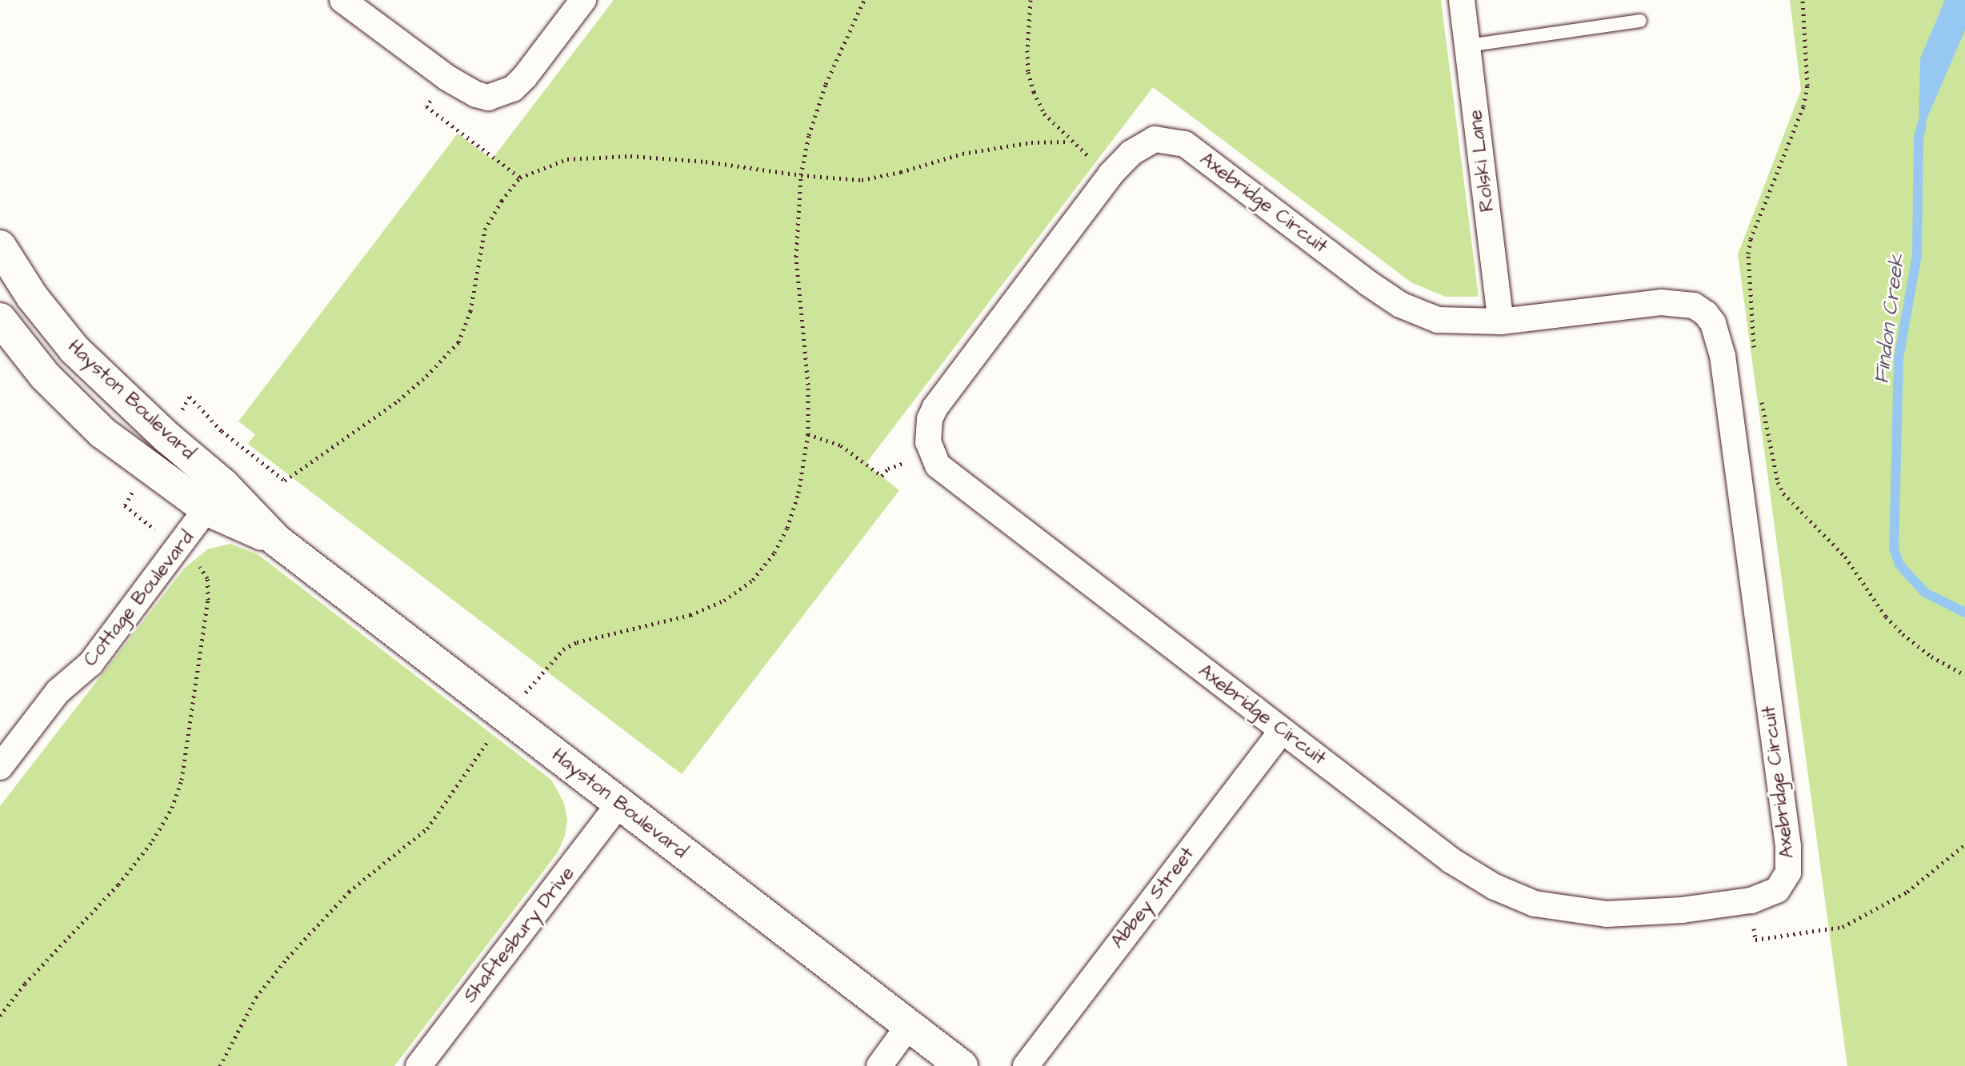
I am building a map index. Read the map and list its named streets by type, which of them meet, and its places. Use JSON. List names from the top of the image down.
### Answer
{
  "streets": {
    "street": [
      "Rolski Lane",
      "Axebridge Circuit",
      "Hayston Boulevard",
      "Cottage Boulevard",
      "Abbey Street",
      "Shaftesbury Drive"
    ]
  },
  "crossings": [
    ["Rolski Lane", "Axebridge Circuit"],
    ["Axebridge Circuit", "Abbey Street"],
    ["Hayston Boulevard", "Cottage Boulevard"],
    ["Hayston Boulevard", "Shaftesbury Drive"]
  ],
  "water": ["Findon Creek"]
}
